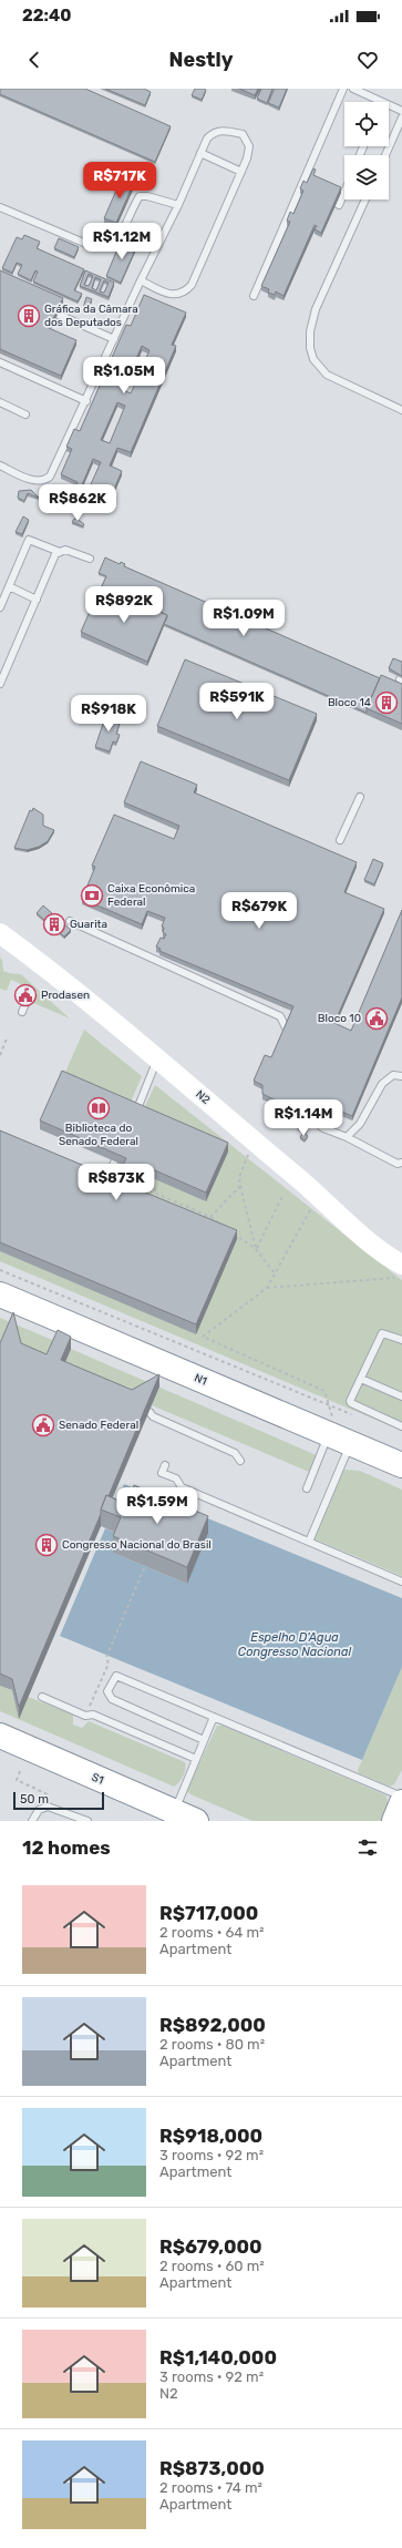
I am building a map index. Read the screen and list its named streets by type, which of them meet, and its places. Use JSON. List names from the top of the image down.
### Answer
{
  "streets": {
    "highway": ["N1", "S1"],
    "main road": ["N2"]
  },
  "water": ["Espelho D'Agua Congresso Nacional"],
  "places": {
    "building": [
      "Gráfica da Câmara dos Deputados",
      "Bloco 14",
      "Guarita",
      "Congresso Nacional do Brasil"
    ],
    "bank": ["Caixa Econômica Federal"],
    "public building": ["Prodasen", "Bloco 10", "Senado Federal"],
    "library": ["Biblioteca do Senado Federal"]
  },
  "scale_bar": "50 m",
  "page": {
    "status": "22:40",
    "header": "Nestly",
    "price": [
      "R$717K",
      "R$1.12M",
      "R$1.05M",
      "R$862K",
      "R$892K",
      "R$1.09M",
      "R$591K",
      "R$918K",
      "R$679K",
      "R$1.14M",
      "R$873K",
      "R$1.59M"
    ],
    "scale": "50 m",
    "heading": "12 homes",
    "list": [
      {
        "name": "R$717,000",
        "note": "2 rooms · 64 m² · Apartment"
      },
      {
        "name": "R$892,000",
        "note": "2 rooms · 80 m² · Apartment"
      },
      {
        "name": "R$918,000",
        "note": "3 rooms · 92 m² · Apartment"
      },
      {
        "name": "R$679,000",
        "note": "2 rooms · 60 m² · Apartment"
      },
      {
        "name": "R$1,140,000",
        "note": "3 rooms · 92 m² · N2"
      },
      {
        "name": "R$873,000",
        "note": "2 rooms · 74 m² · Apartment"
      }
    ]
  }
}
